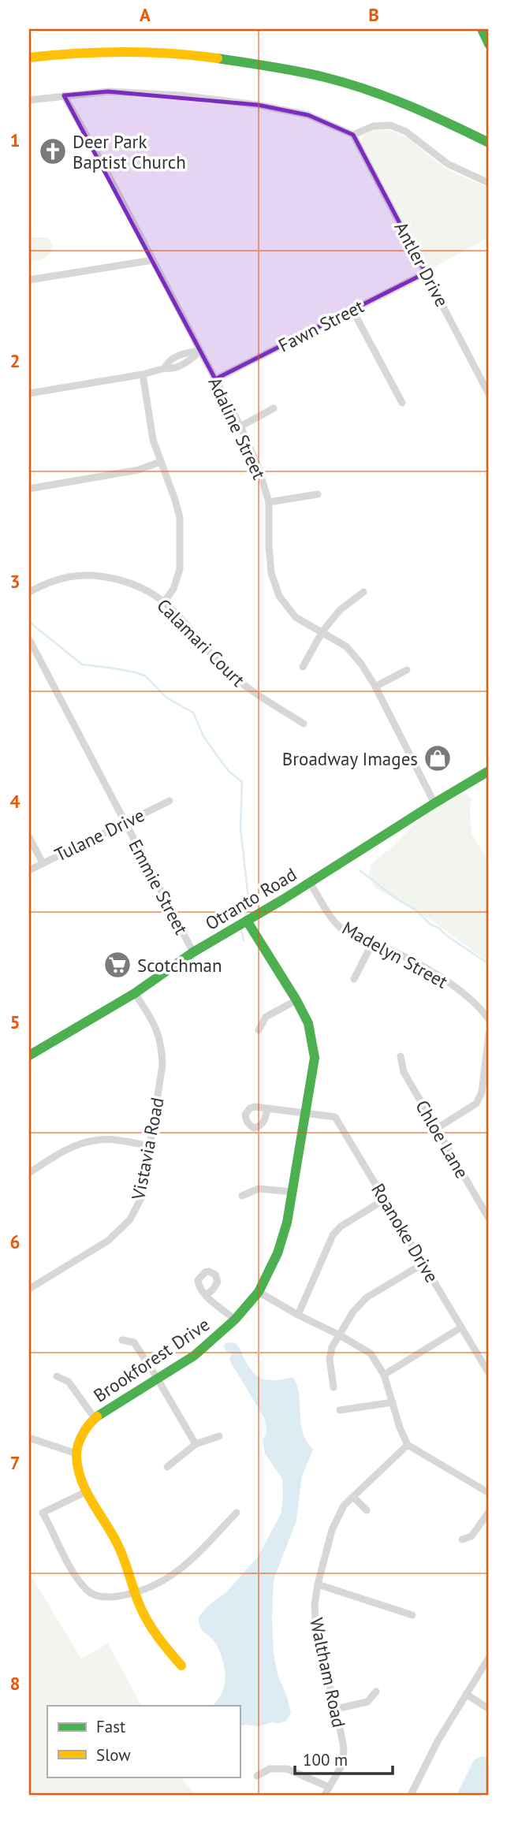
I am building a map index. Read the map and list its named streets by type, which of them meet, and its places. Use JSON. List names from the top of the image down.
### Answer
{
  "streets": {
    "main road": ["Otranto Road", "Brookforest Drive"],
    "street": [
      "Antler Drive",
      "Fawn Street",
      "Adaline Street",
      "Calamari Court",
      "Tulane Drive",
      "Emmie Street",
      "Madelyn Street",
      "Chloe Lane",
      "Vistavia Road",
      "Roanoke Drive",
      "Waltham Road"
    ]
  },
  "crossings": [
    ["Antler Drive", "Fawn Street"],
    ["Fawn Street", "Adaline Street"],
    ["Adaline Street", "Otranto Road"],
    ["Tulane Drive", "Emmie Street"],
    ["Emmie Street", "Otranto Road"],
    ["Otranto Road", "Madelyn Street"],
    ["Otranto Road", "Vistavia Road"],
    ["Otranto Road", "Brookforest Drive"],
    ["Roanoke Drive", "Brookforest Drive"]
  ],
  "places": {
    "church": ["Deer Park Baptist Church"],
    "shop": ["Broadway Images"],
    "supermarket": ["Scotchman"]
  },
  "legend": ["Fast", "Slow"],
  "scale_bar": "100 m",
  "grid": {
    "columns": ["A", "B"],
    "rows": [
      "1",
      "2",
      "3",
      "4",
      "5",
      "6",
      "7",
      "8"
    ]
  }
}
